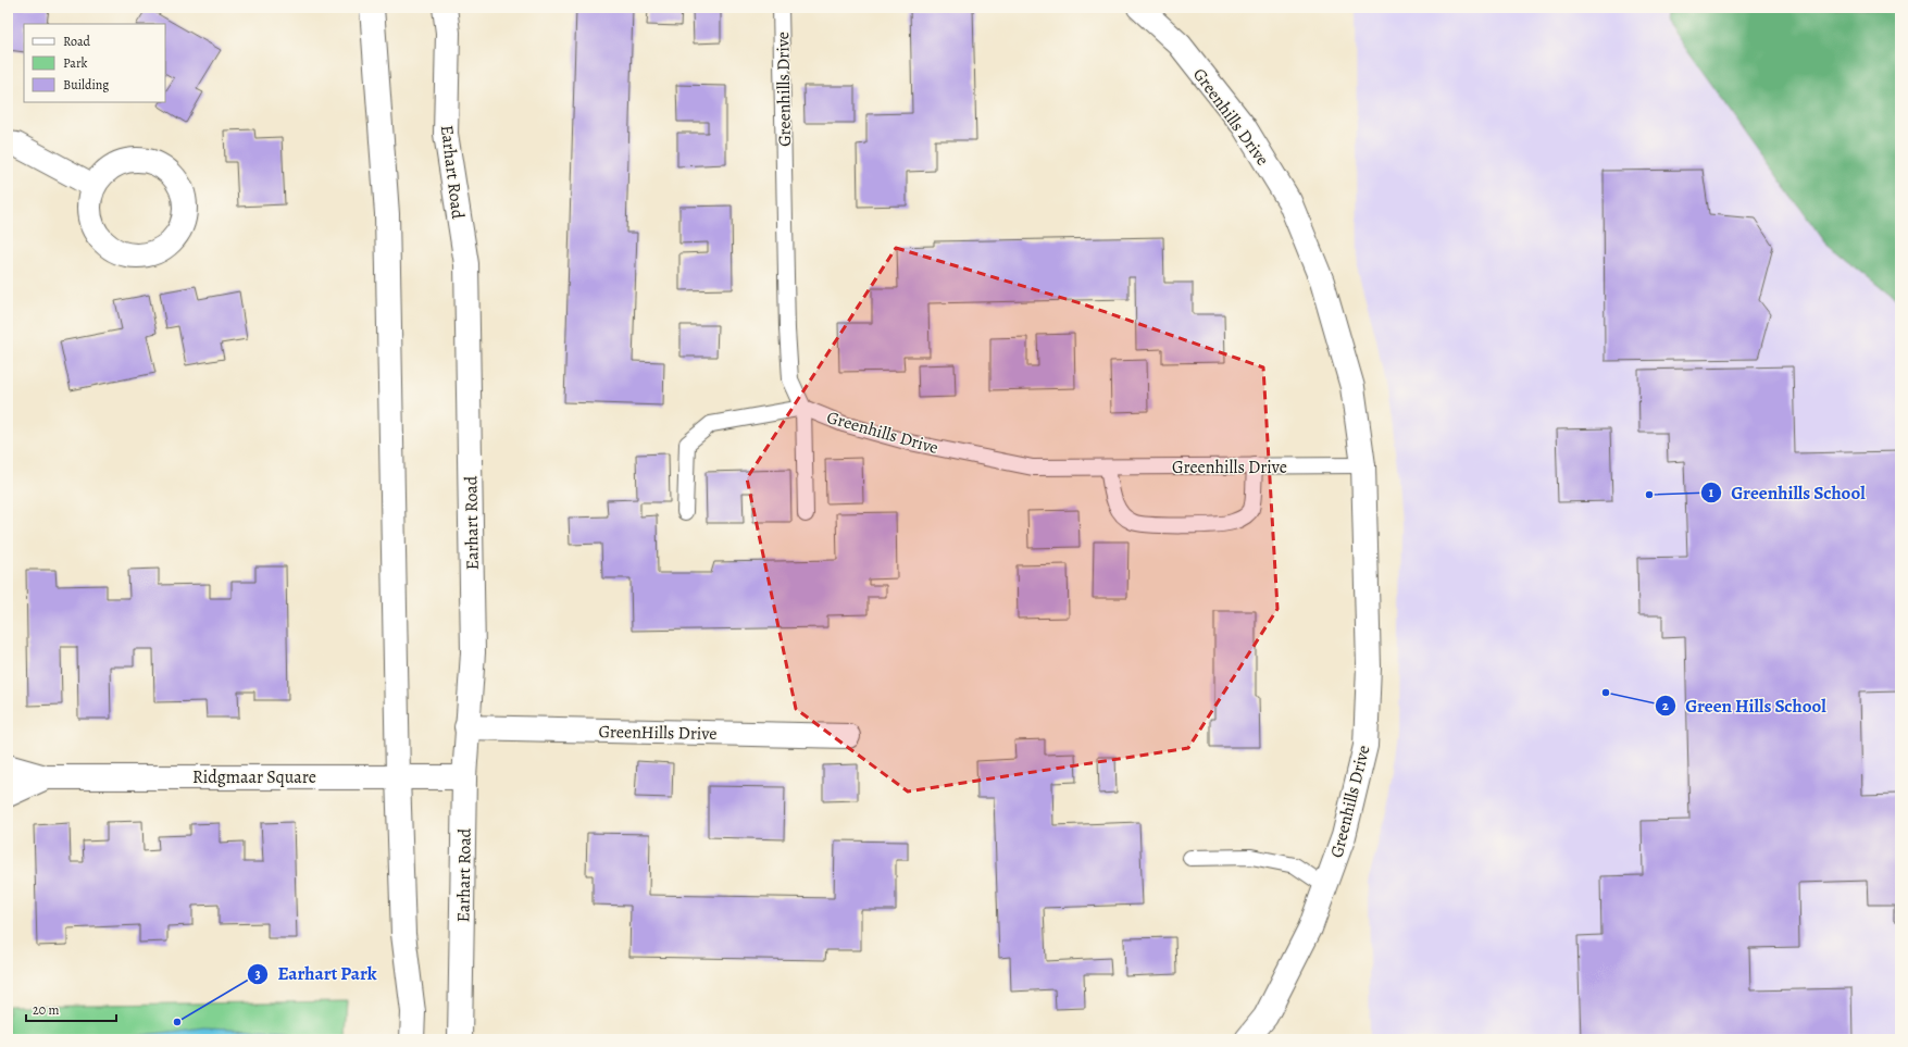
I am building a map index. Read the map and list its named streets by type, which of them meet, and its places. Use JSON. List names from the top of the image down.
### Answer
{
  "streets": {
    "street": [
      "Greenhills Drive",
      "Earhart Road",
      "GreenHills Drive",
      "Ridgmaar Square"
    ]
  },
  "crossings": [
    ["Earhart Road", "GreenHills Drive"],
    ["Earhart Road", "Ridgmaar Square"]
  ],
  "places": ["Greenhills School", "Green Hills School", "Earhart Park"],
  "legend": ["Road", "Park", "Building"],
  "scale_bar": "20 m"
}
